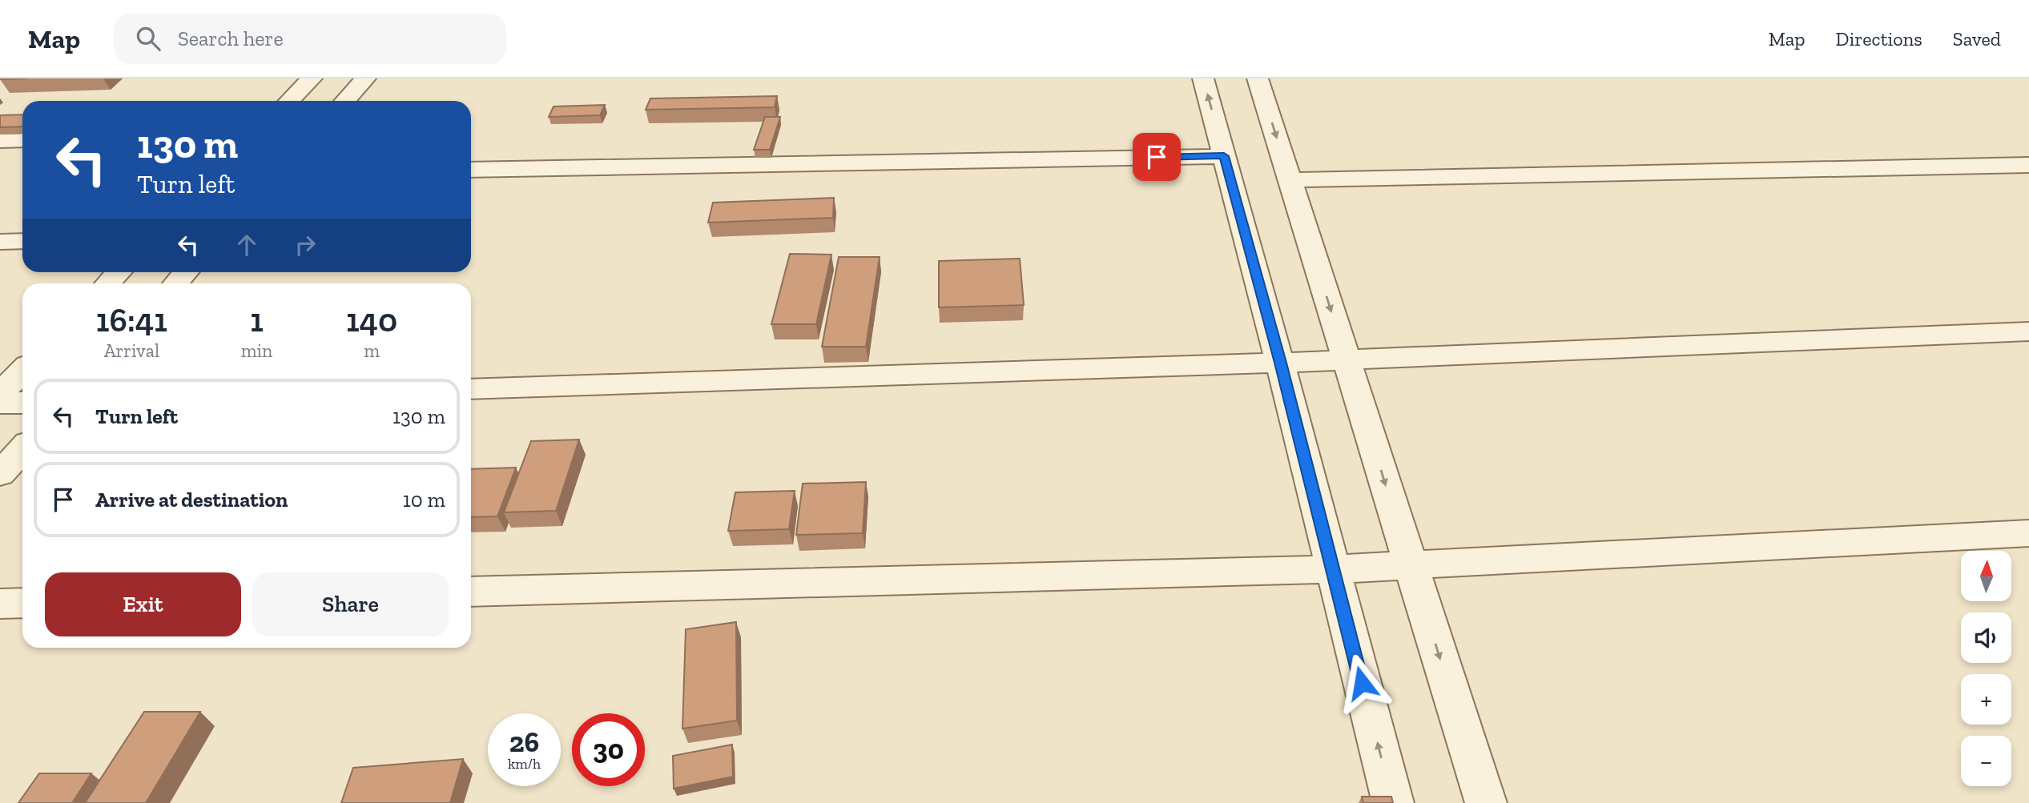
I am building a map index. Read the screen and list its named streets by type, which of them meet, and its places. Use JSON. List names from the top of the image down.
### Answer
{
  "north": "top",
  "page": {
    "header": "Map",
    "search": "Search here",
    "nav": ["Map", "Directions", "Saved"],
    "turn": ["130 m", "Turn left"],
    "eta": [
      "16:41",
      "Arrival",
      "1",
      "min",
      "140",
      "m"
    ],
    "list": [
      {
        "name": "Turn left",
        "value": "130 m"
      },
      {
        "name": "Arrive at destination",
        "value": "10 m"
      }
    ],
    "map_buttons": ["+", "−"],
    "buttons": ["Exit", "Share"],
    "speed": "26 km/h",
    "limit": "30"
  }
}
